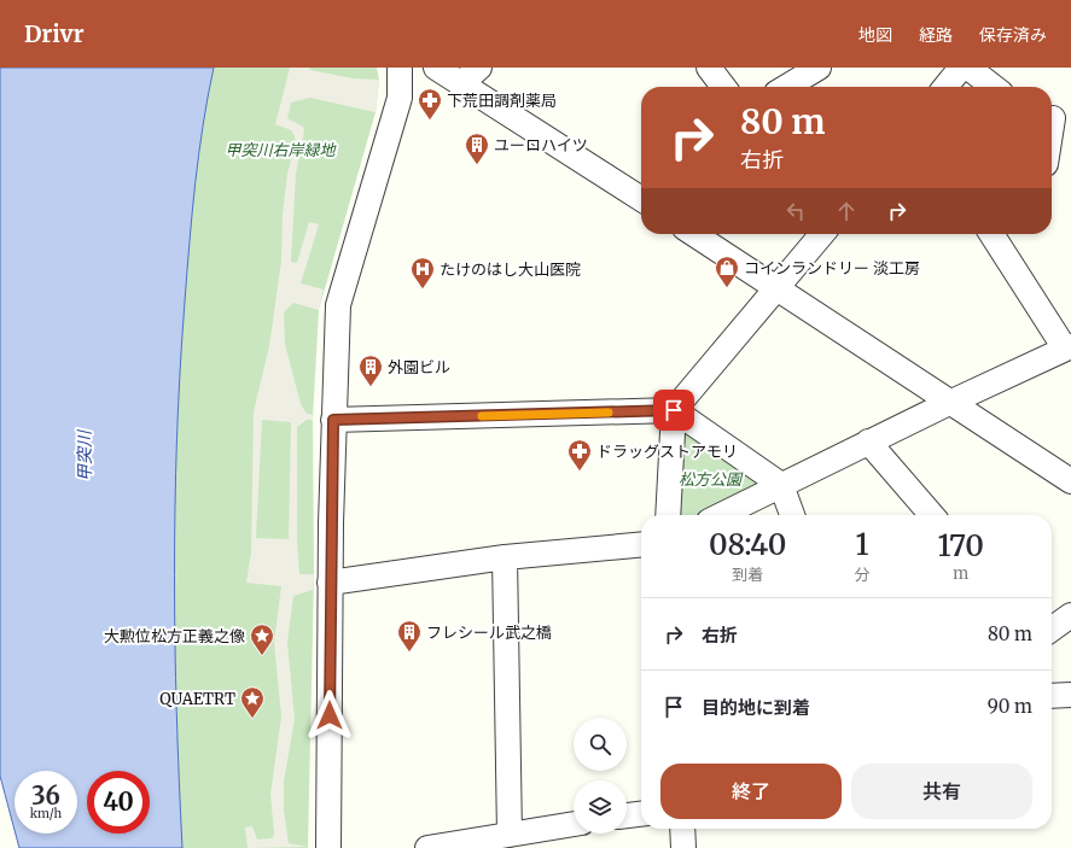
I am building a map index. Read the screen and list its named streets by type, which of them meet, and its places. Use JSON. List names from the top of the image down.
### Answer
{
  "water": ["甲突川"],
  "parks": ["甲突川右岸緑地", "松方公園"],
  "places": {
    "pharmacy": ["下荒田調剤薬局", "ドラッグストアモリ"],
    "building": ["ユーロハイツ", "外園ビル", "フレシール武之橋"],
    "shop": ["コインランドリー 淡工房"],
    "hospital": ["たけのはし大山医院"],
    "place": ["大勲位松方正義之像", "QUAETRT"]
  },
  "page": {
    "header": "Drivr",
    "nav": ["地図", "経路", "保存済み"],
    "turn": ["80 m", "右折"],
    "eta": [
      "08:40",
      "到着",
      "1",
      "分",
      "170",
      "m"
    ],
    "list": [
      {
        "name": "右折",
        "value": "80 m"
      },
      {
        "name": "目的地に到着",
        "value": "90 m"
      }
    ],
    "buttons": ["終了", "共有"],
    "speed": "36 km/h",
    "limit": "40"
  }
}
